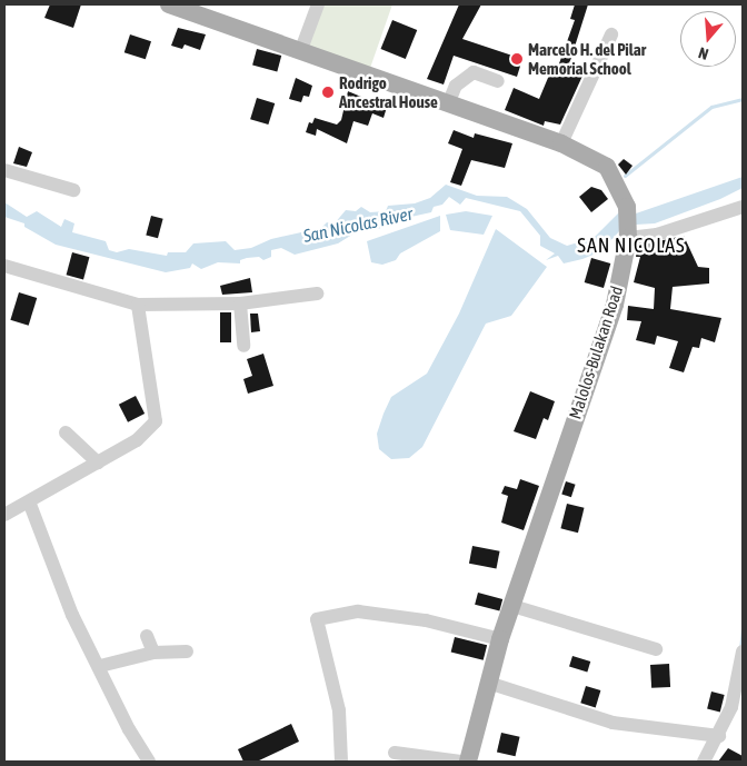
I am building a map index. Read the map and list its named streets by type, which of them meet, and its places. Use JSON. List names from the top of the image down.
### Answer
{
  "streets": {
    "main road": ["Malolos-Bulakan Road"]
  },
  "districts": ["SAN NICOLAS"],
  "water": ["San Nicolas River"],
  "places": ["Marcelo H. del Pilar Memorial School", "Rodrigo Ancestral House"],
  "north": "bottom"
}
